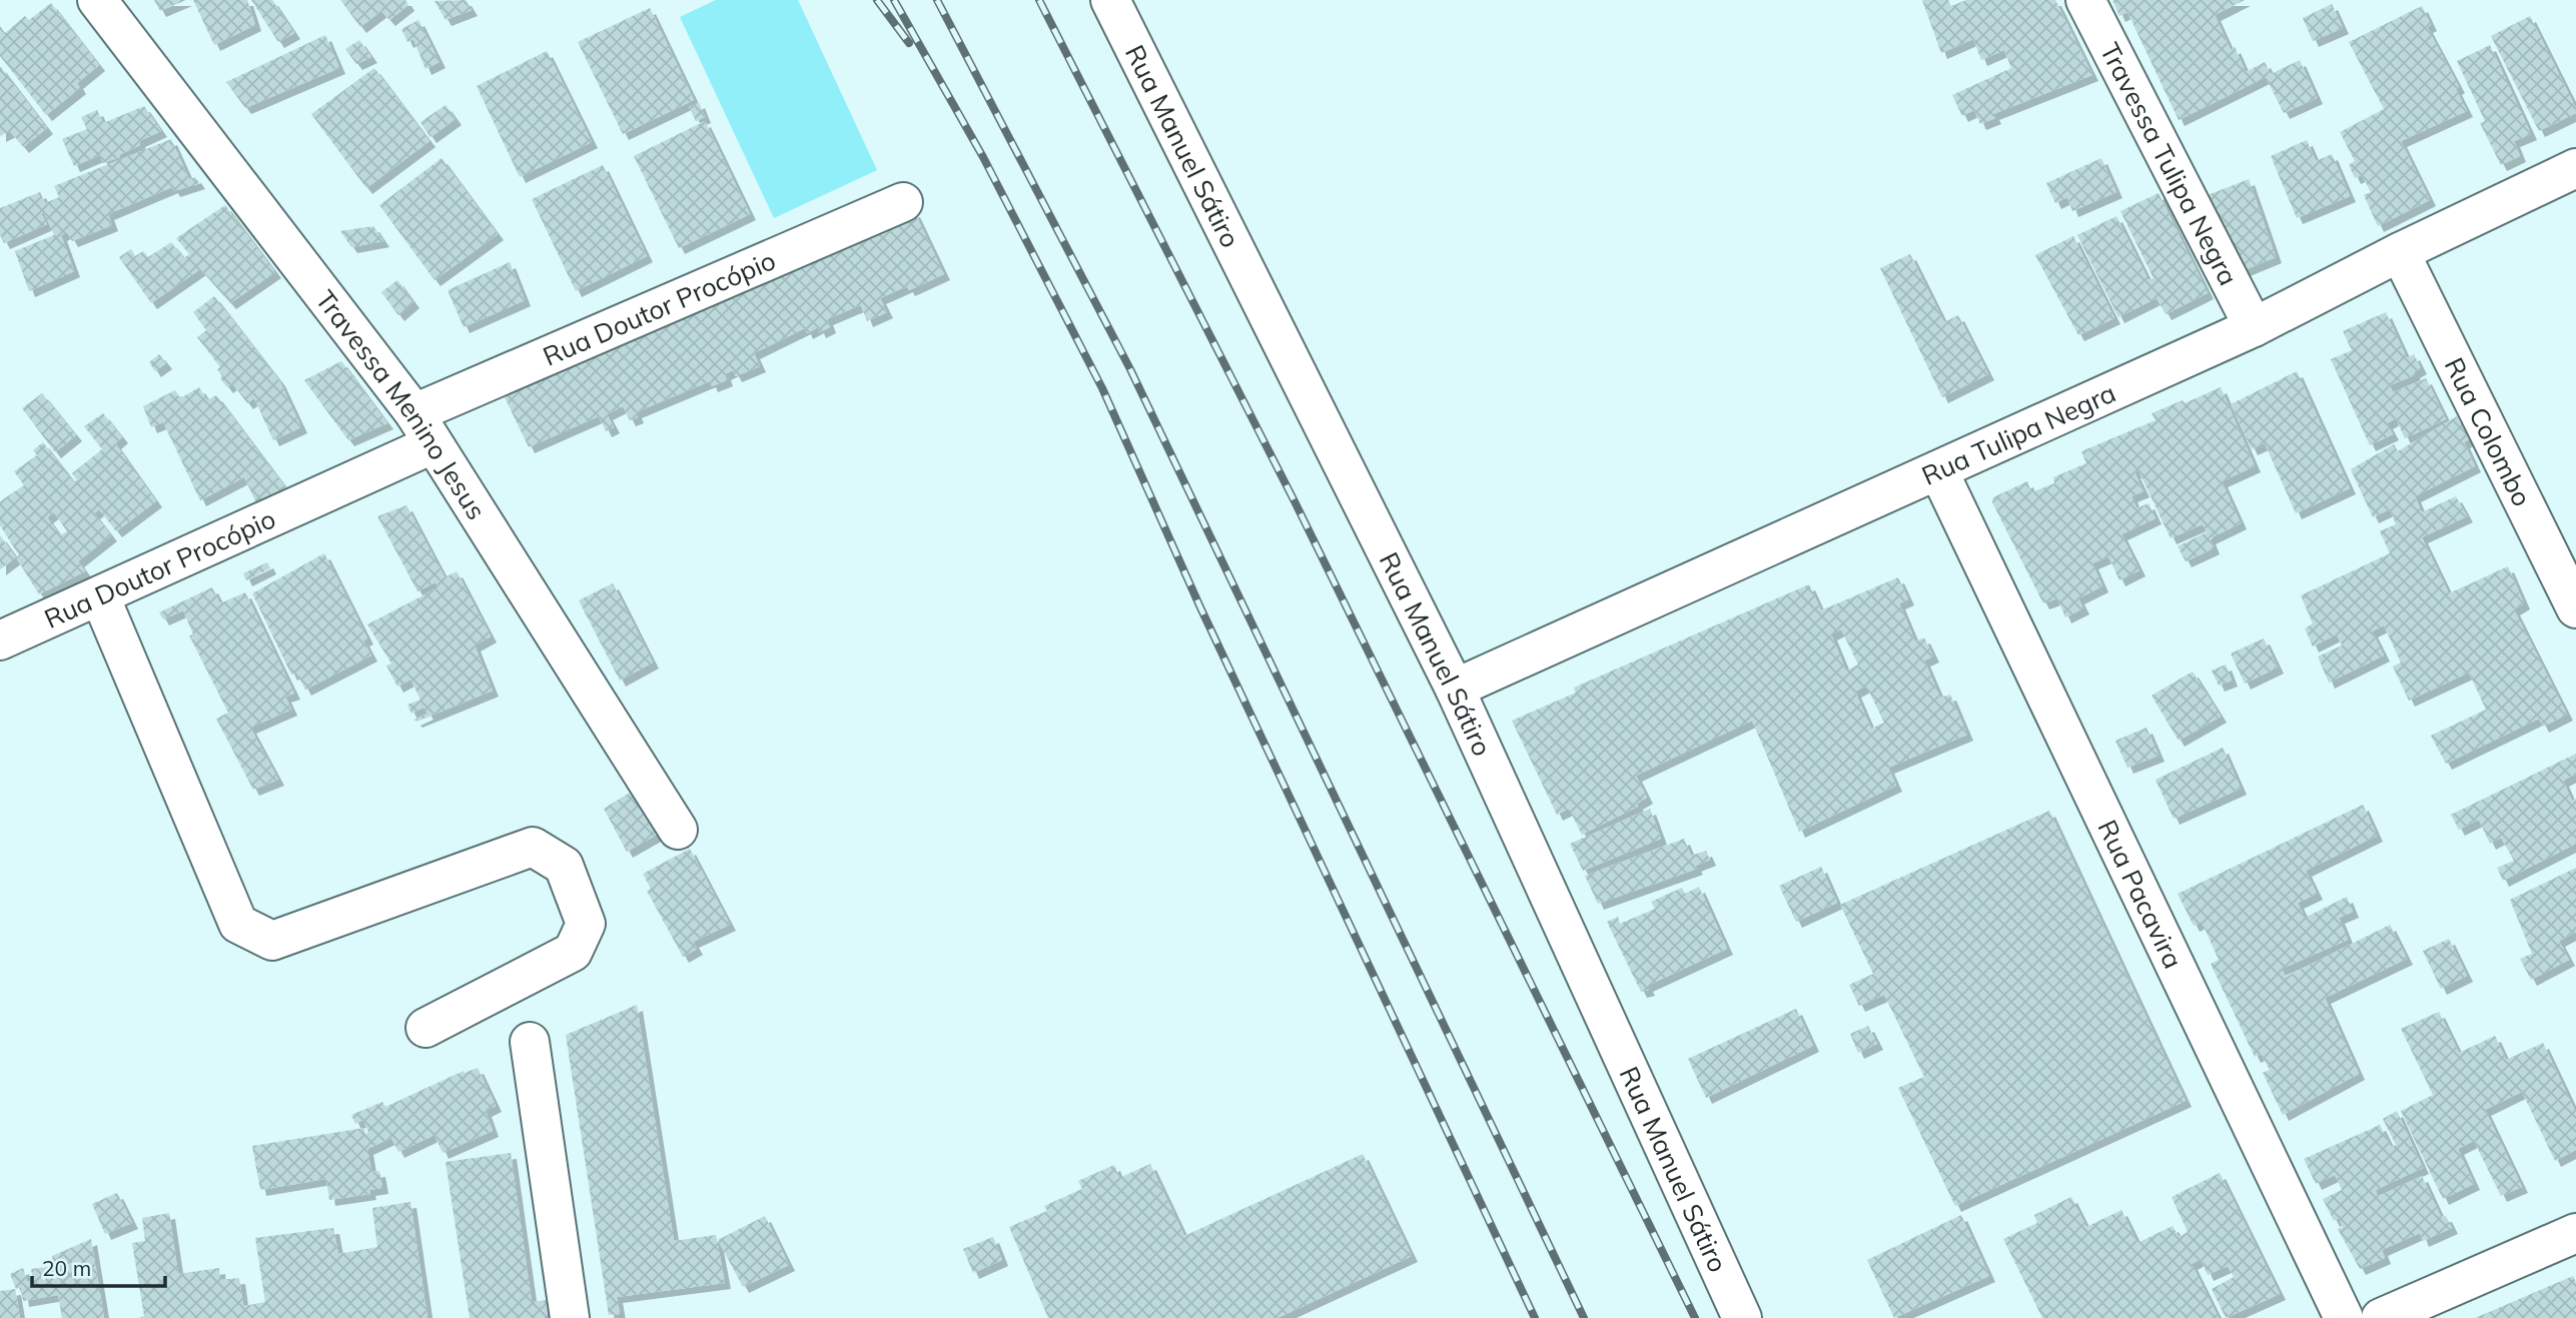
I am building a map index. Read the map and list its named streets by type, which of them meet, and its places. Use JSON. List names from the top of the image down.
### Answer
{
  "streets": {
    "street": [
      "Rua Manuel Sátiro",
      "Travessa Tulipa Negra",
      "Rua Doutor Procópio",
      "Travessa Menino Jesus",
      "Rua Colombo",
      "Rua Tulipa Negra",
      "Rua Pacavira"
    ]
  },
  "crossings": [
    ["Rua Manuel Sátiro", "Rua Tulipa Negra"],
    ["Travessa Tulipa Negra", "Rua Tulipa Negra"],
    ["Rua Doutor Procópio", "Travessa Menino Jesus"],
    ["Rua Colombo", "Rua Tulipa Negra"],
    ["Rua Tulipa Negra", "Rua Pacavira"]
  ],
  "scale_bar": "20 m"
}
